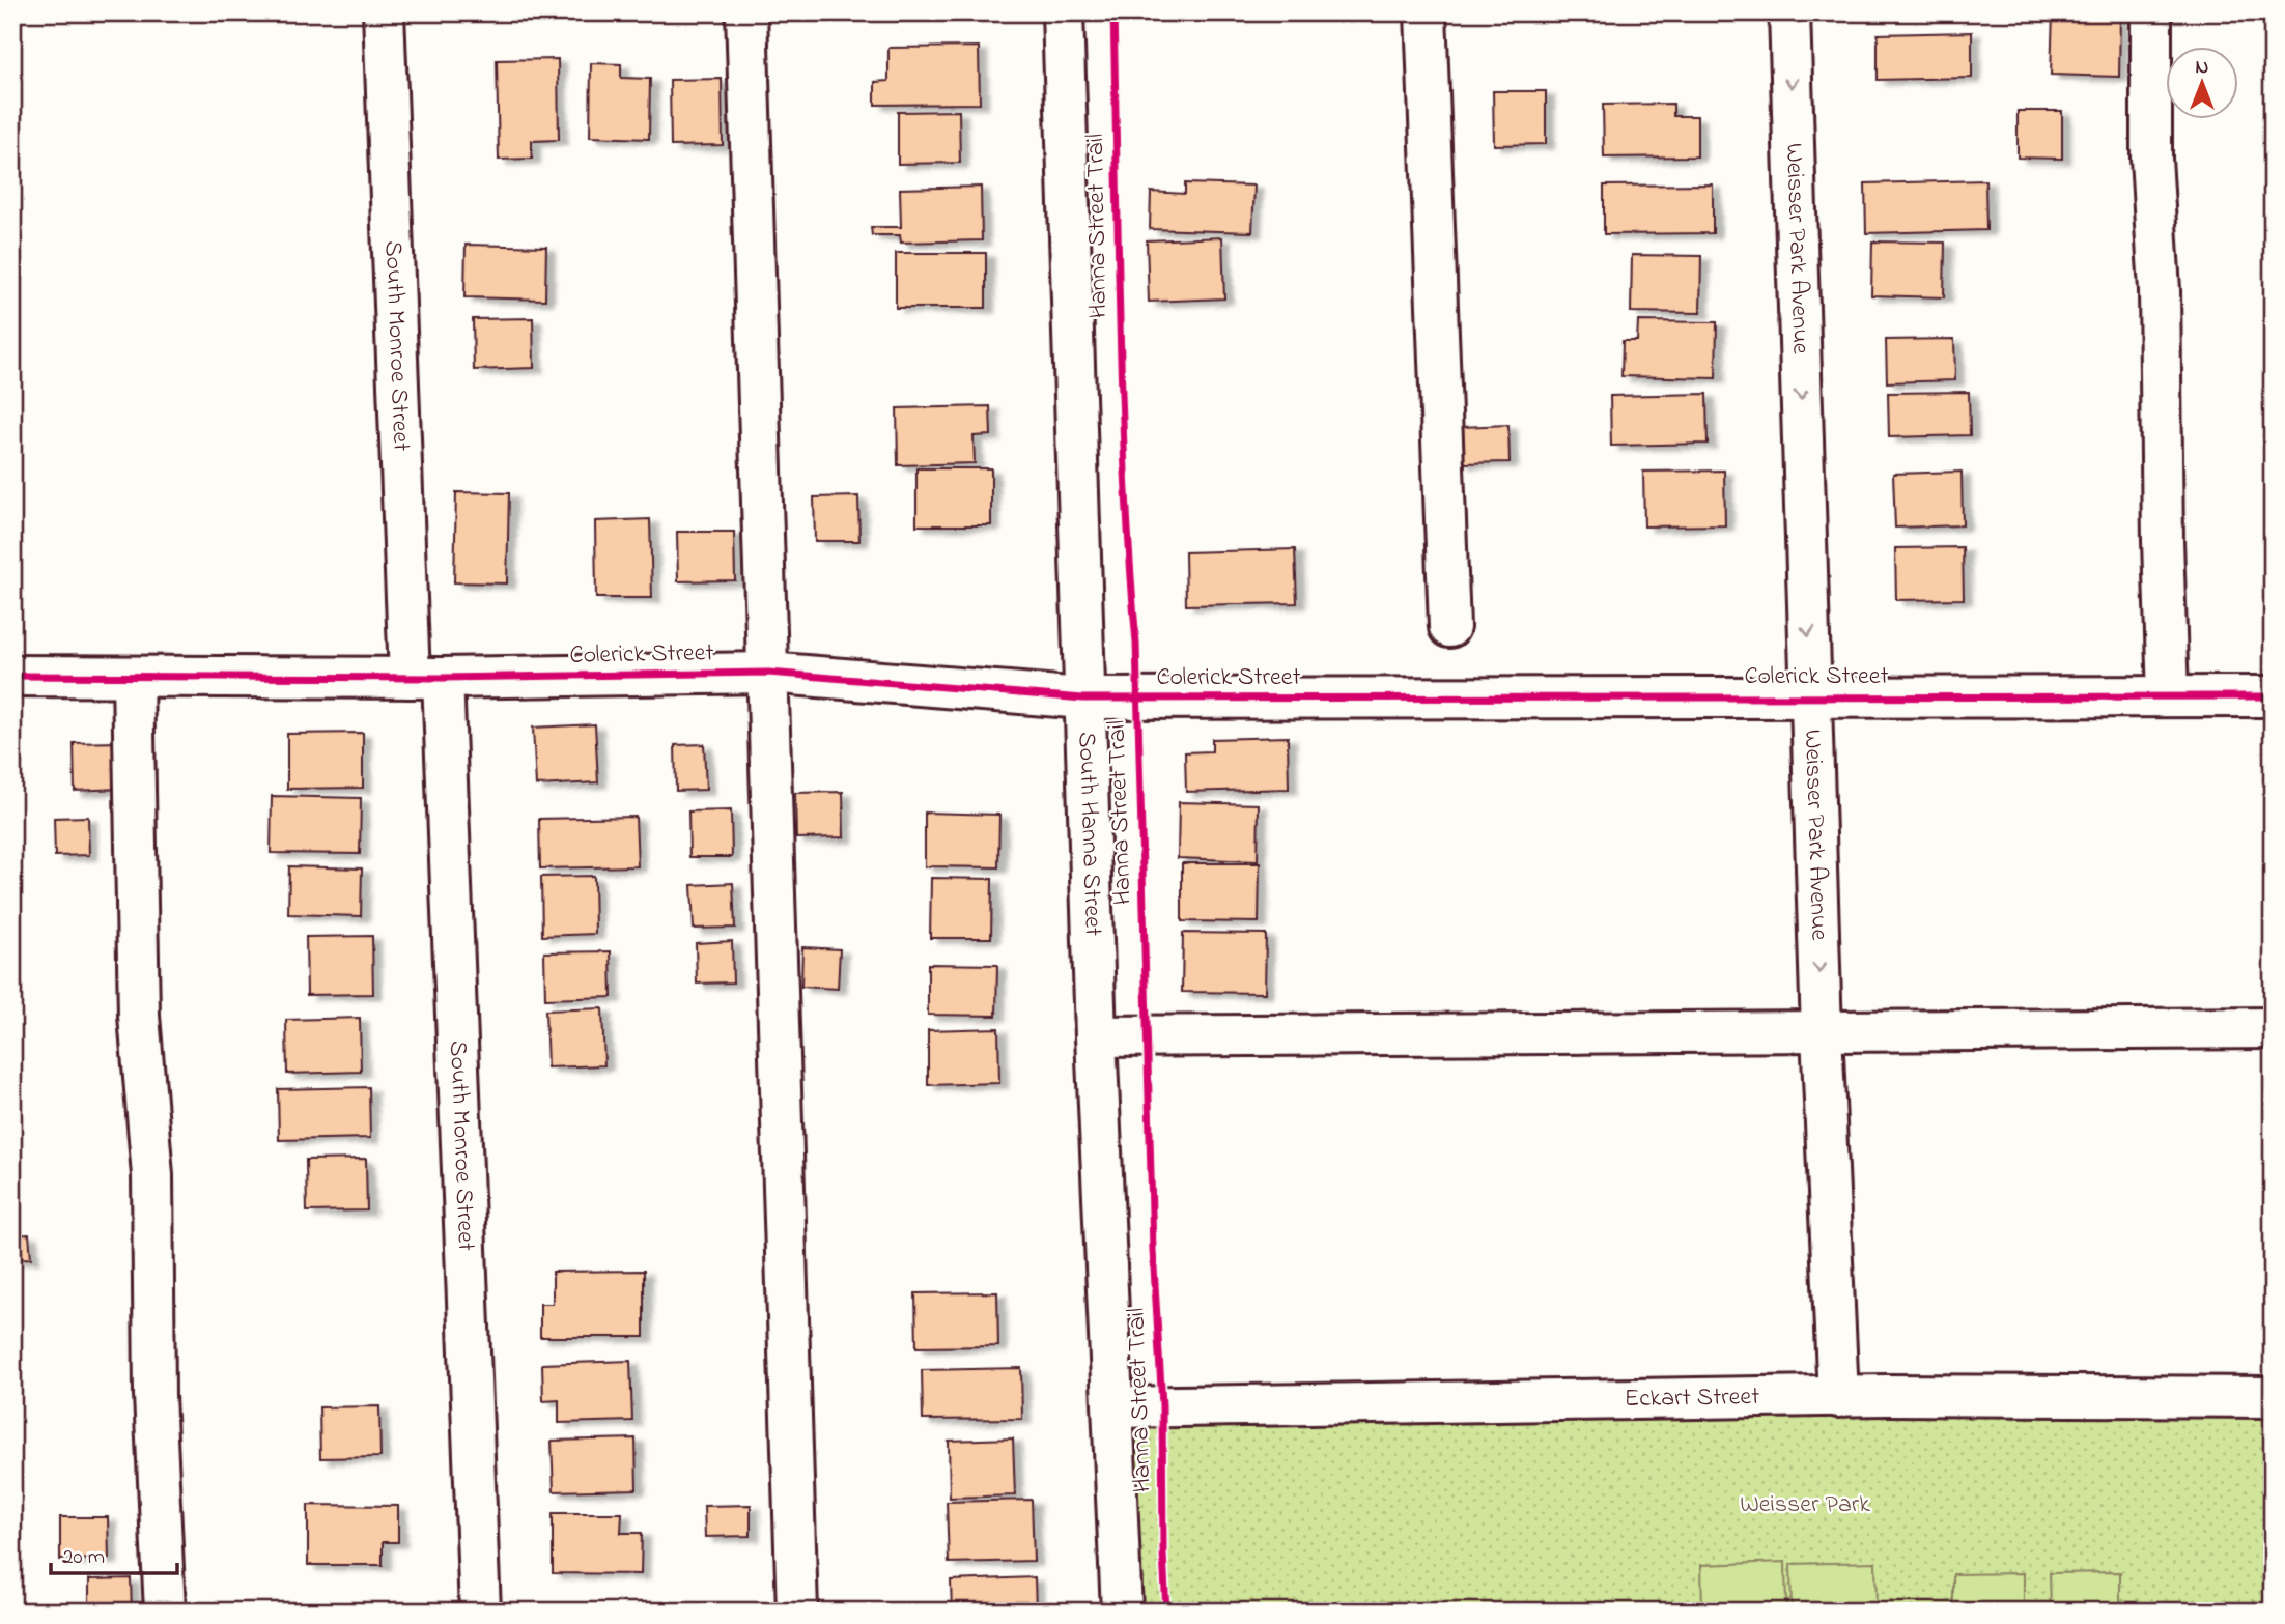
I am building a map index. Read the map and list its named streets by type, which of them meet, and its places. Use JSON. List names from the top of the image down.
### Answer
{
  "streets": {
    "street": [
      "Weisser Park Avenue",
      "South Monroe Street",
      "Colerick Street",
      "South Hanna Street",
      "Eckart Street"
    ],
    "cycle path": ["Hanna Street Trail"]
  },
  "crossings": [
    ["Weisser Park Avenue", "Colerick Street"],
    ["Weisser Park Avenue", "Eckart Street"],
    ["South Monroe Street", "Colerick Street"],
    ["Colerick Street", "South Hanna Street"],
    ["South Hanna Street", "Eckart Street"]
  ],
  "parks": ["Weisser Park"],
  "scale_bar": "20 m",
  "north": "top"
}
